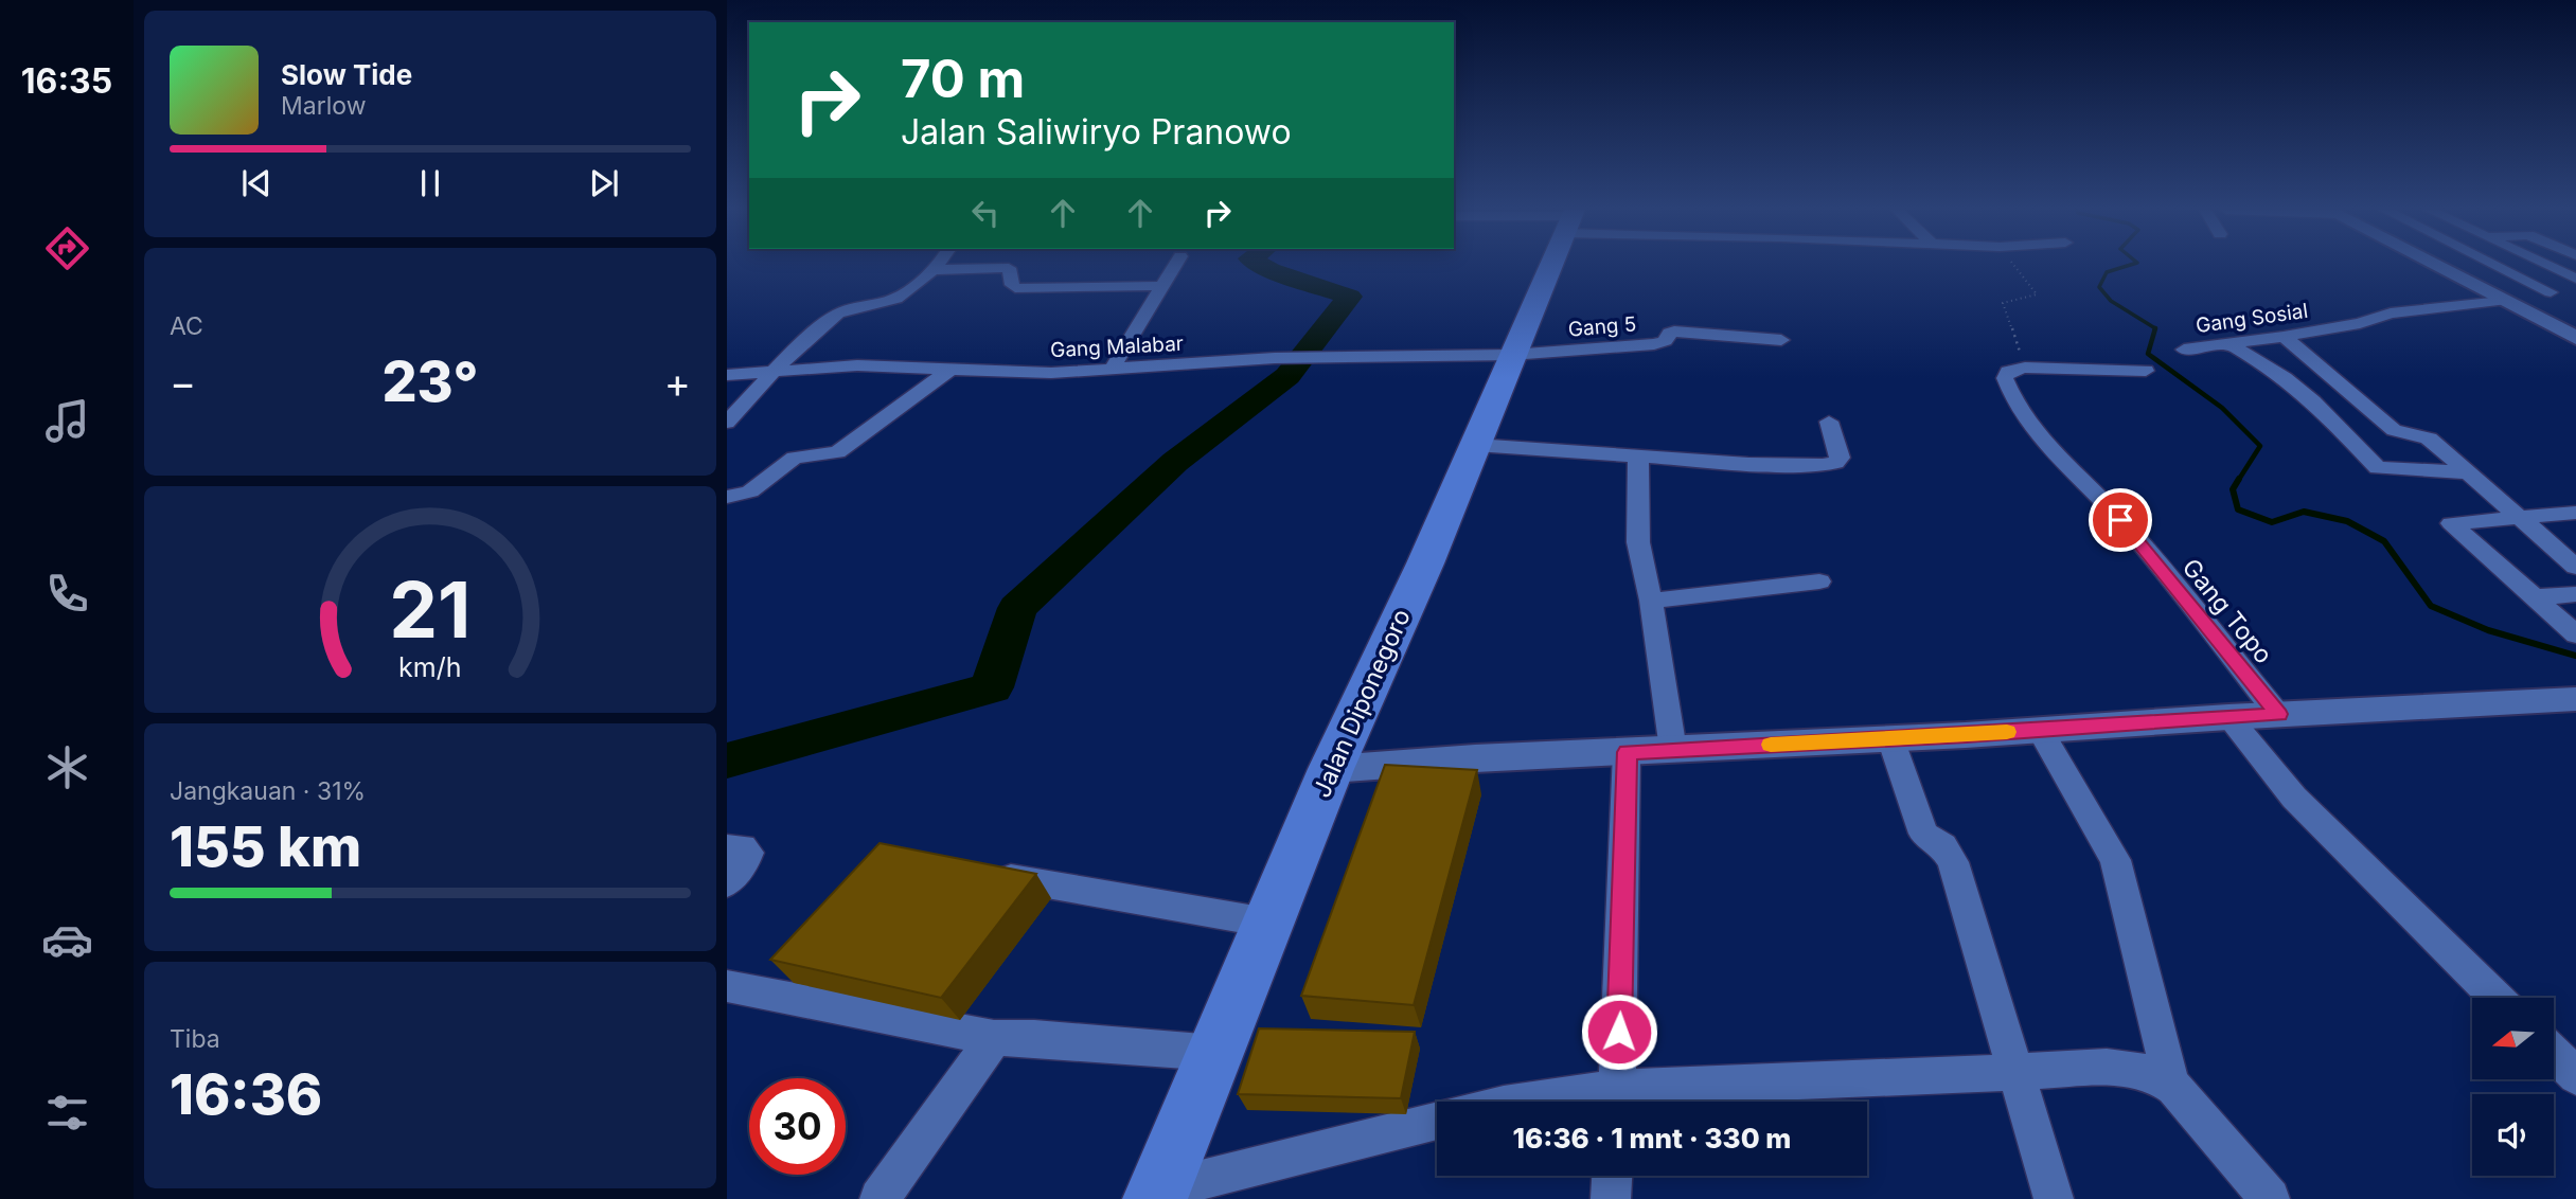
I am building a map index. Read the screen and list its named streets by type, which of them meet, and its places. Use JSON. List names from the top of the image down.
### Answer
{
  "streets": {
    "main road": ["Jalan Diponegoro"],
    "street": [
      "Gang Sosial",
      "Gang 5",
      "Gang Malabar",
      "Gang Topo"
    ]
  },
  "crossings": [
    ["Gang 5", "Gang Malabar"],
    ["Gang 5", "Jalan Diponegoro"],
    ["Gang Malabar", "Jalan Diponegoro"]
  ],
  "north": "left",
  "page": {
    "tabs": "16:35",
    "turn": ["70 m", "Jalan Saliwiryo Pranowo"],
    "song": ["Slow Tide", "Marlow"],
    "tile": [
      "AC",
      ["Jangkauan · 31%", "155 km"],
      ["Tiba", "16:36"]
    ],
    "heat": ["−", "23°", "+"],
    "limit": "30",
    "trip": "16:36 · 1 mnt · 330 m",
    "gauge": ["21", "km/h"]
  }
}
